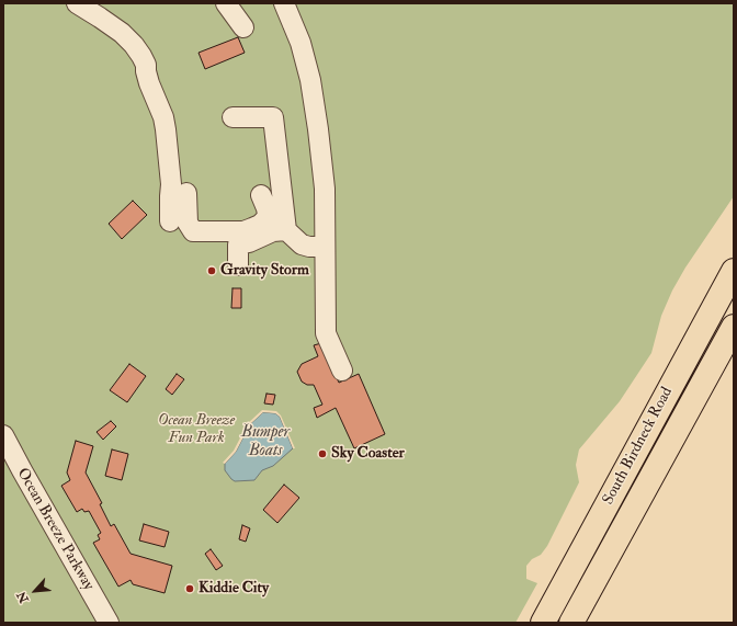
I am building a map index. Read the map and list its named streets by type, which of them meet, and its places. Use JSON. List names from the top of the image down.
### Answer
{
  "streets": {
    "main road": ["South Birdneck Road"],
    "street": ["Ocean Breeze Parkway"]
  },
  "water": ["Bumper Boats"],
  "parks": ["Ocean Breeze Fun Park"],
  "places": ["Gravity Storm", "Sky Coaster", "Kiddie City"],
  "north": "bottom left"
}
